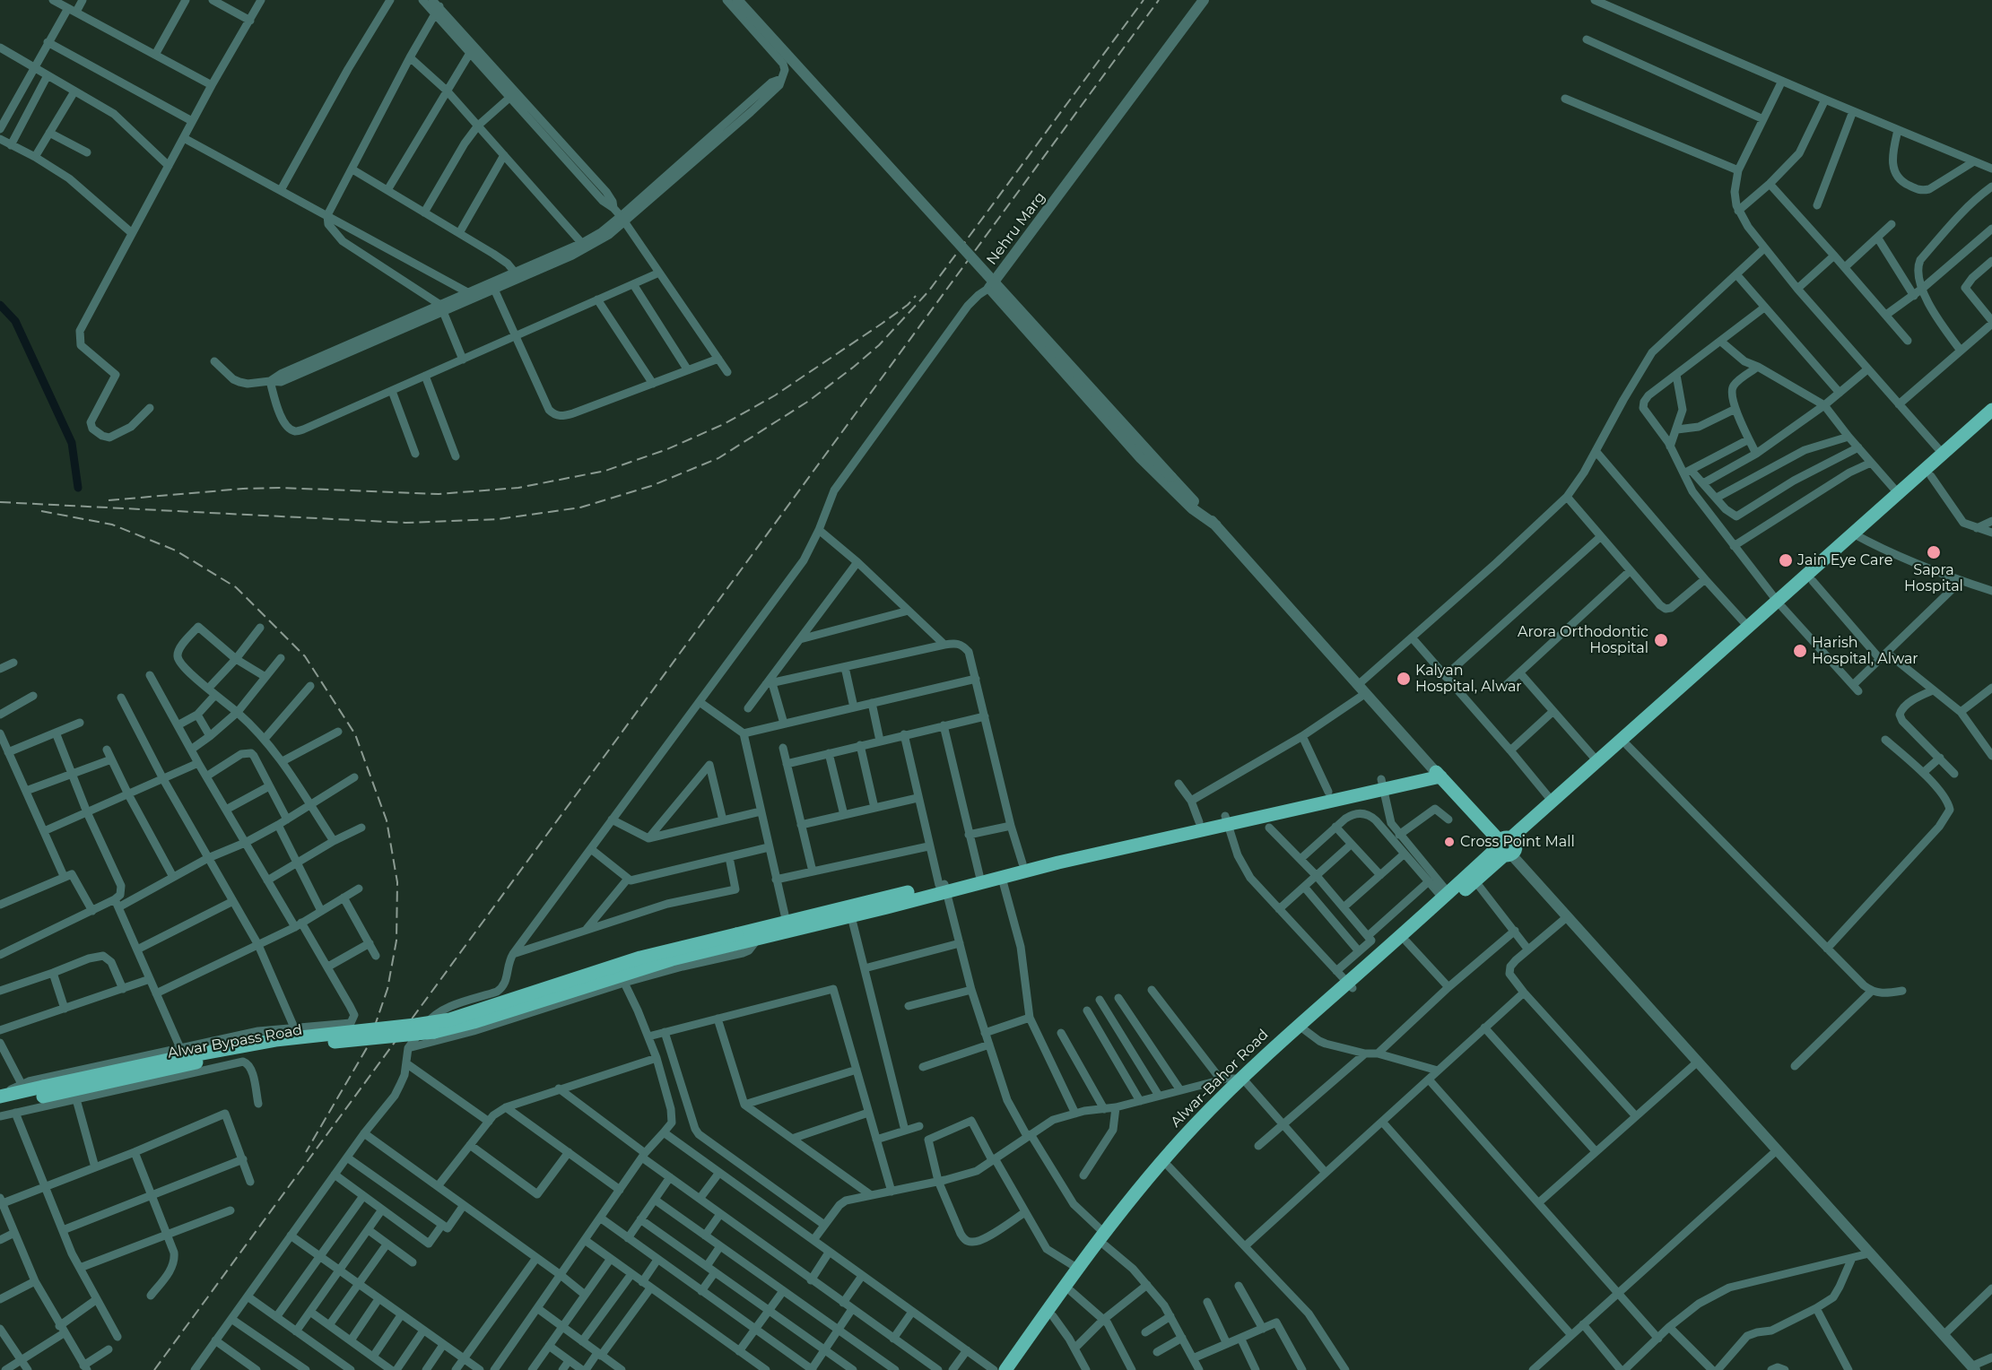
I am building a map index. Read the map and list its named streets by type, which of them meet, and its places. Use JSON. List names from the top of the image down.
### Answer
{
  "streets": {
    "main road": ["Alwar Bypass Road", "Alwar-Bahor Road"],
    "street": ["Nehru Marg"]
  },
  "places": [
    "Sapra Hospital",
    "Jain Eye Care",
    "Arora Orthodontic Hospital",
    "Harish Hospital, Alwar",
    "Kalyan Hospital, Alwar",
    "Cross Point Mall"
  ]
}
